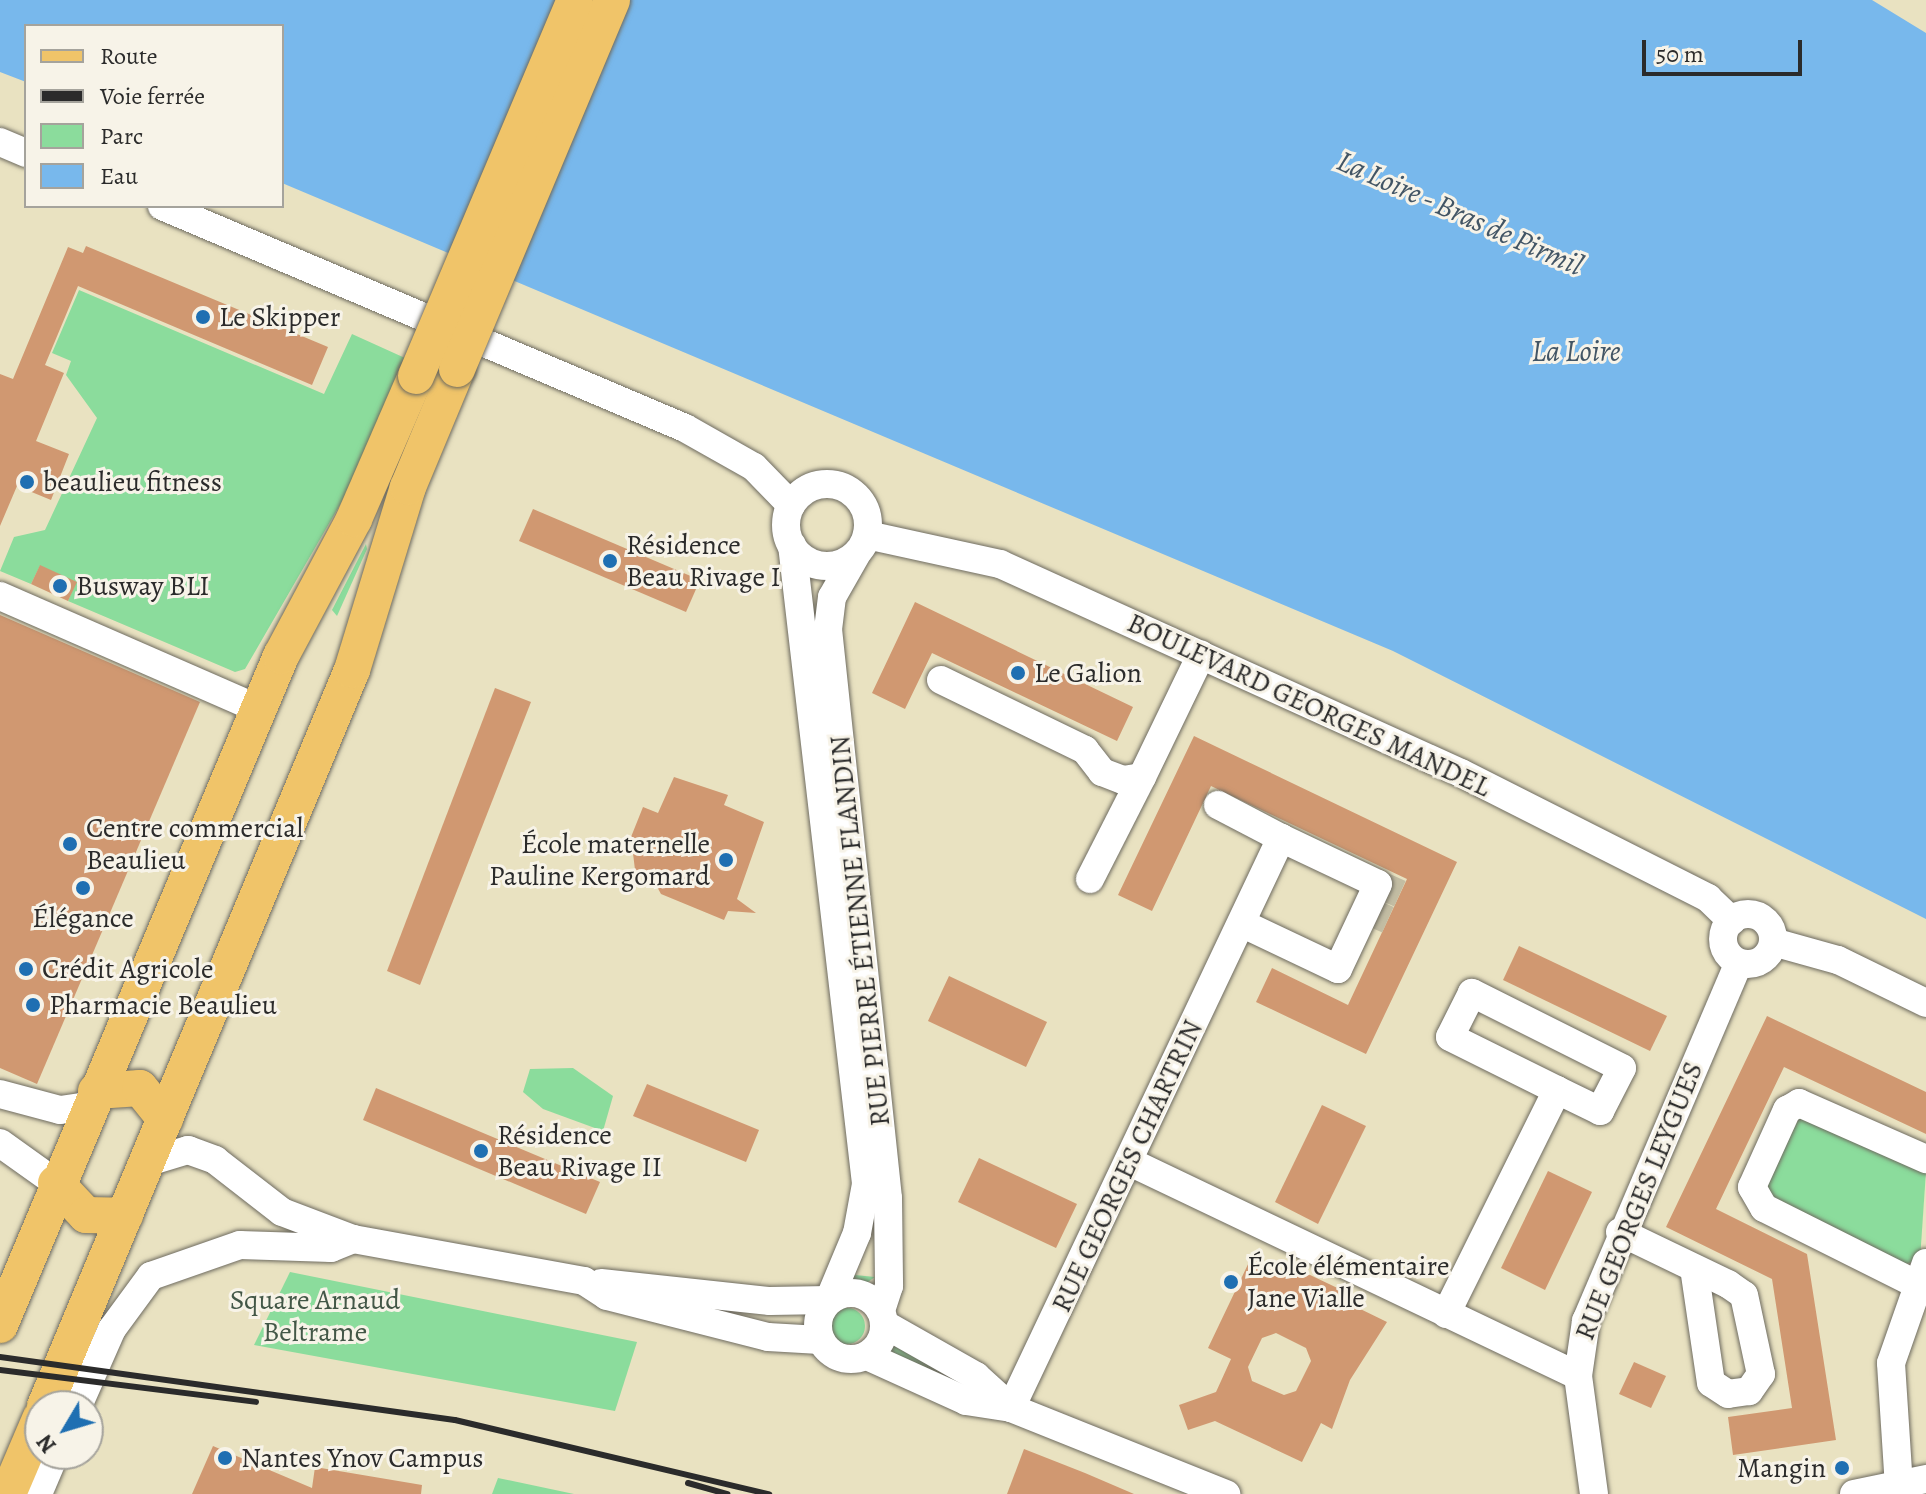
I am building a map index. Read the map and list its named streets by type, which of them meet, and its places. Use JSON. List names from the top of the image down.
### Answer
{
  "streets": {
    "street": [
      "BOULEVARD GEORGES MANDEL",
      "RUE PIERRE ÉTIENNE FLANDIN",
      "RUE GEORGES CHARTRIN",
      "RUE GEORGES LEYGUES"
    ]
  },
  "crossings": [
    ["BOULEVARD GEORGES MANDEL", "RUE PIERRE ÉTIENNE FLANDIN"],
    ["BOULEVARD GEORGES MANDEL", "RUE GEORGES LEYGUES"]
  ],
  "water": ["La Loire - Bras de Pirmil", "La Loire"],
  "parks": ["Square Arnaud Beltrame"],
  "places": [
    "Le Skipper",
    "beaulieu fitness",
    "Résidence Beau Rivage I",
    "Busway BLI",
    "Le Galion",
    "Centre commercial Beaulieu",
    "École maternelle Pauline Kergomard",
    "Élégance",
    "Crédit Agricole",
    "Pharmacie Beaulieu",
    "Résidence Beau Rivage II",
    "École élémentaire Jane Vialle",
    "Nantes Ynov Campus",
    "Mangin"
  ],
  "legend": [
    "Route",
    "Voie ferrée",
    "Parc",
    "Eau"
  ],
  "scale_bar": "50 m",
  "north": "bottom left"
}
